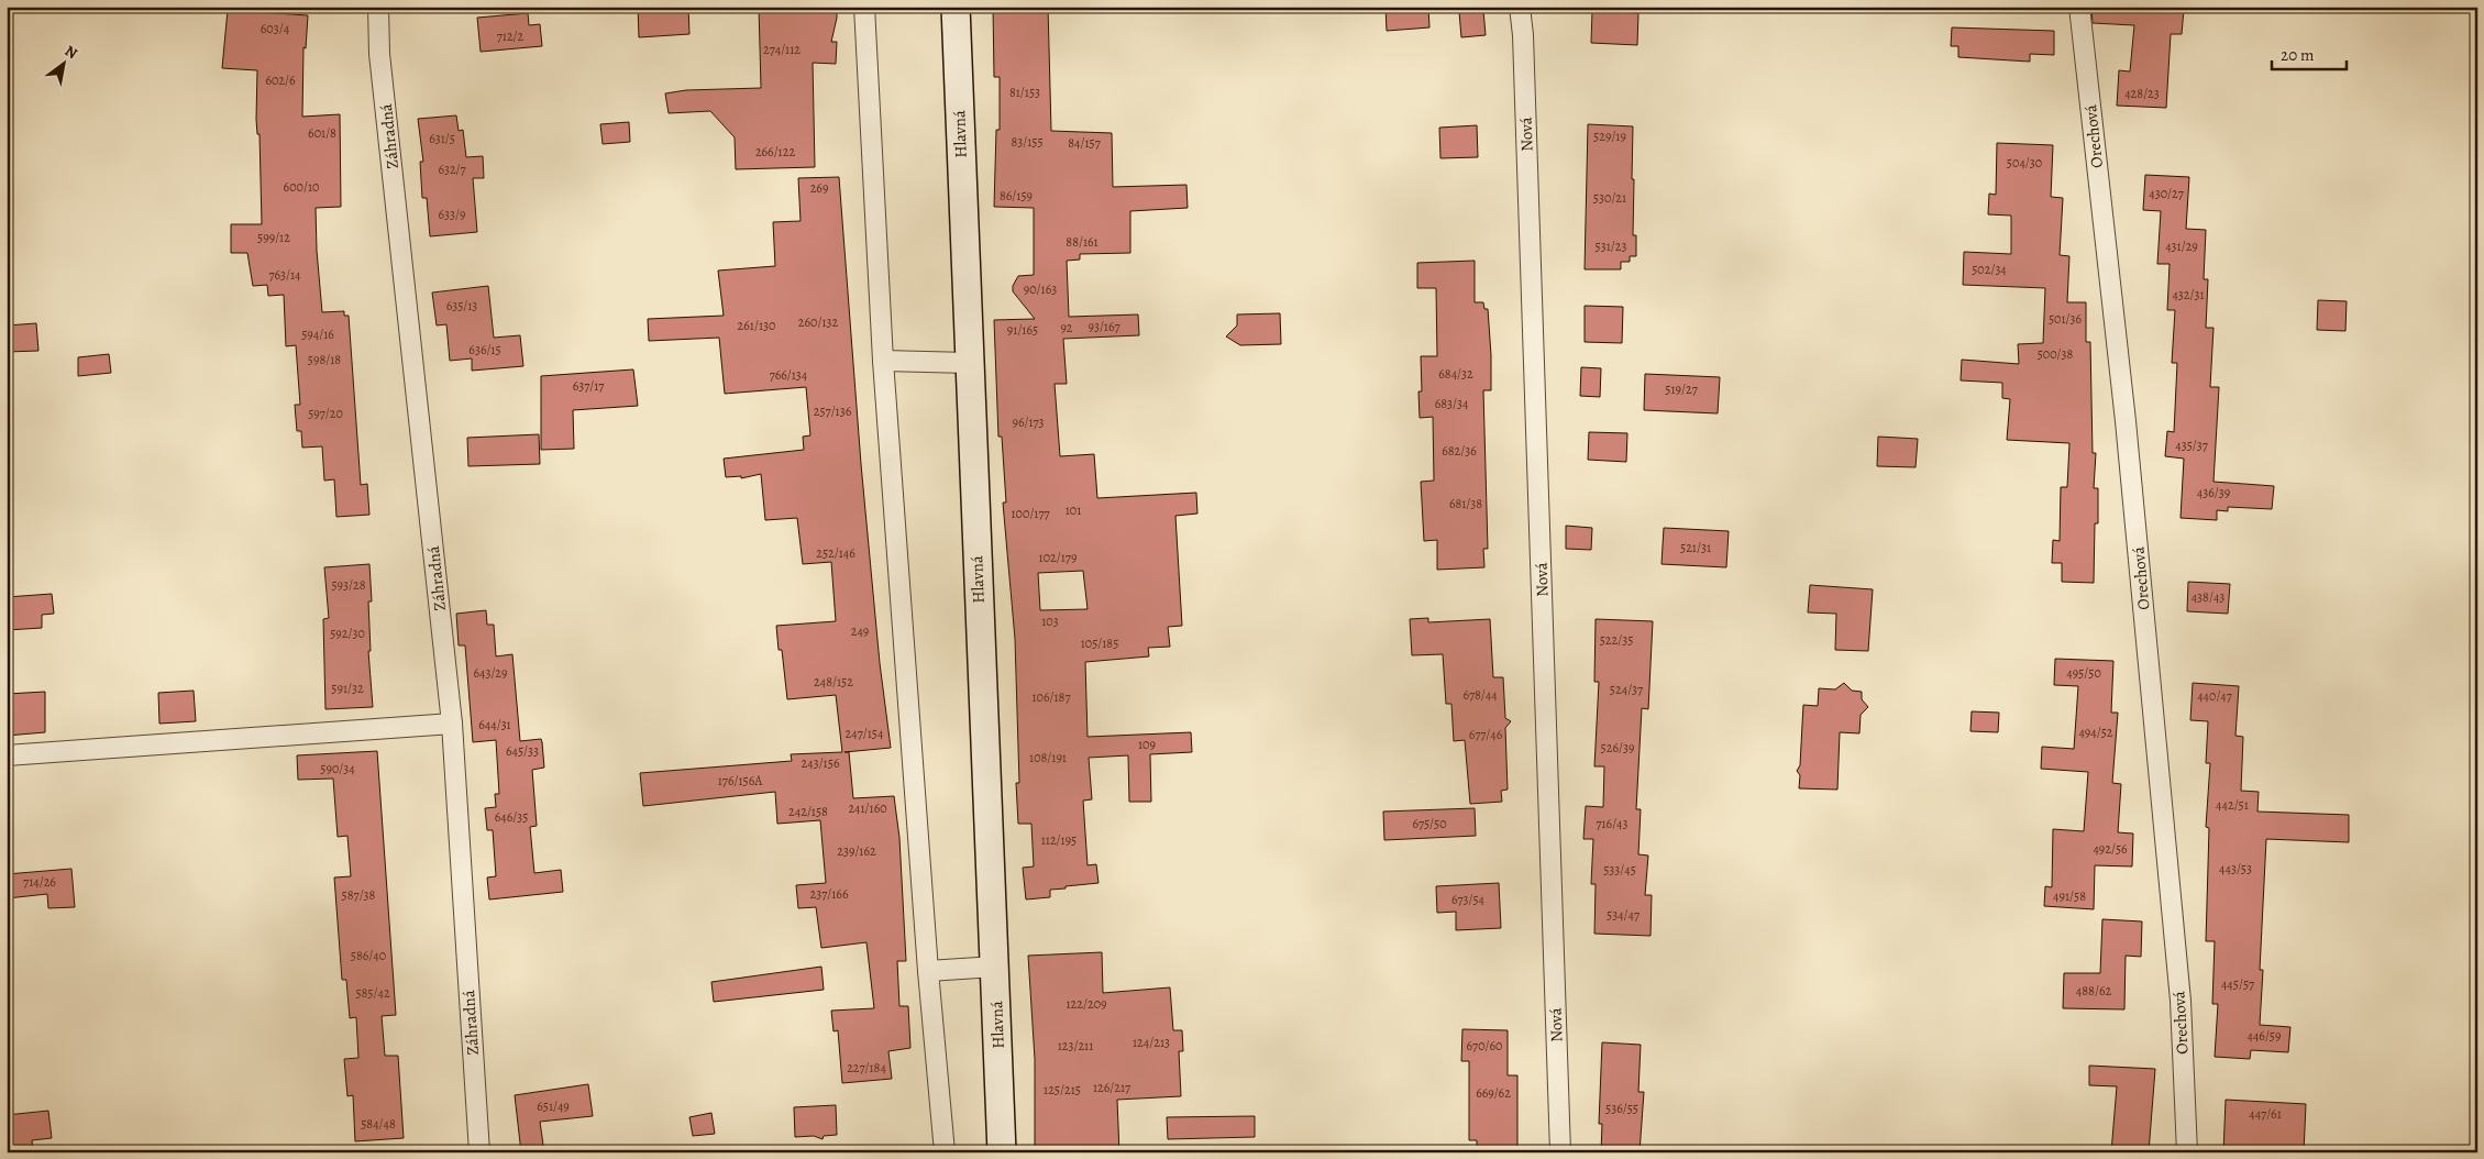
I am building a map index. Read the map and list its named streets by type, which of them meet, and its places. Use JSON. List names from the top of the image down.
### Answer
{
  "streets": {
    "main road": ["Hlavná"],
    "street": ["Nová", "Záhradná", "Orechová"]
  },
  "house_numbers": [
    "603/4",
    "712/2",
    "274/112",
    "602/6",
    "81/153",
    "428/23",
    "601/8",
    "529/19",
    "631/5",
    "83/155",
    "84/157",
    "266/122",
    "504/30",
    "632/7",
    "600/10",
    "269",
    "430/27",
    "86/159",
    "530/21",
    "633/9",
    "599/12",
    "88/161",
    "531/23",
    "431/29",
    "502/34",
    "763/14",
    "90/163",
    "432/31",
    "635/13",
    "501/36",
    "260/132",
    "261/130",
    "93/167",
    "92",
    "91/165",
    "594/16",
    "636/15",
    "500/38",
    "598/18",
    "684/32",
    "766/134",
    "637/17",
    "519/27",
    "683/34",
    "257/136",
    "597/20",
    "96/173",
    "435/37",
    "682/36",
    "436/39",
    "681/38",
    "101",
    "100/177",
    "521/31",
    "252/146",
    "102/179",
    "593/28",
    "438/43",
    "103",
    "249",
    "592/30",
    "522/35",
    "105/185",
    "643/29",
    "495/50",
    "248/152",
    "591/32",
    "524/37",
    "678/44",
    "440/47",
    "106/187",
    "644/31",
    "494/52",
    "247/154",
    "677/46",
    "109",
    "526/39",
    "645/33",
    "108/191",
    "243/156",
    "590/34",
    "176/156A",
    "442/51",
    "241/160",
    "242/158",
    "646/35",
    "675/50",
    "716/43",
    "112/195",
    "492/56",
    "239/162",
    "443/53",
    "533/45",
    "714/26",
    "237/166",
    "587/38",
    "491/58",
    "673/54",
    "534/47",
    "586/40",
    "445/57",
    "488/62",
    "585/42",
    "122/209",
    "446/59",
    "124/213",
    "123/211",
    "670/60",
    "227/184",
    "126/217",
    "125/215",
    "669/62",
    "651/49",
    "536/55",
    "447/61",
    "584/48"
  ],
  "scale_bar": "20 m",
  "north": "top right"
}
